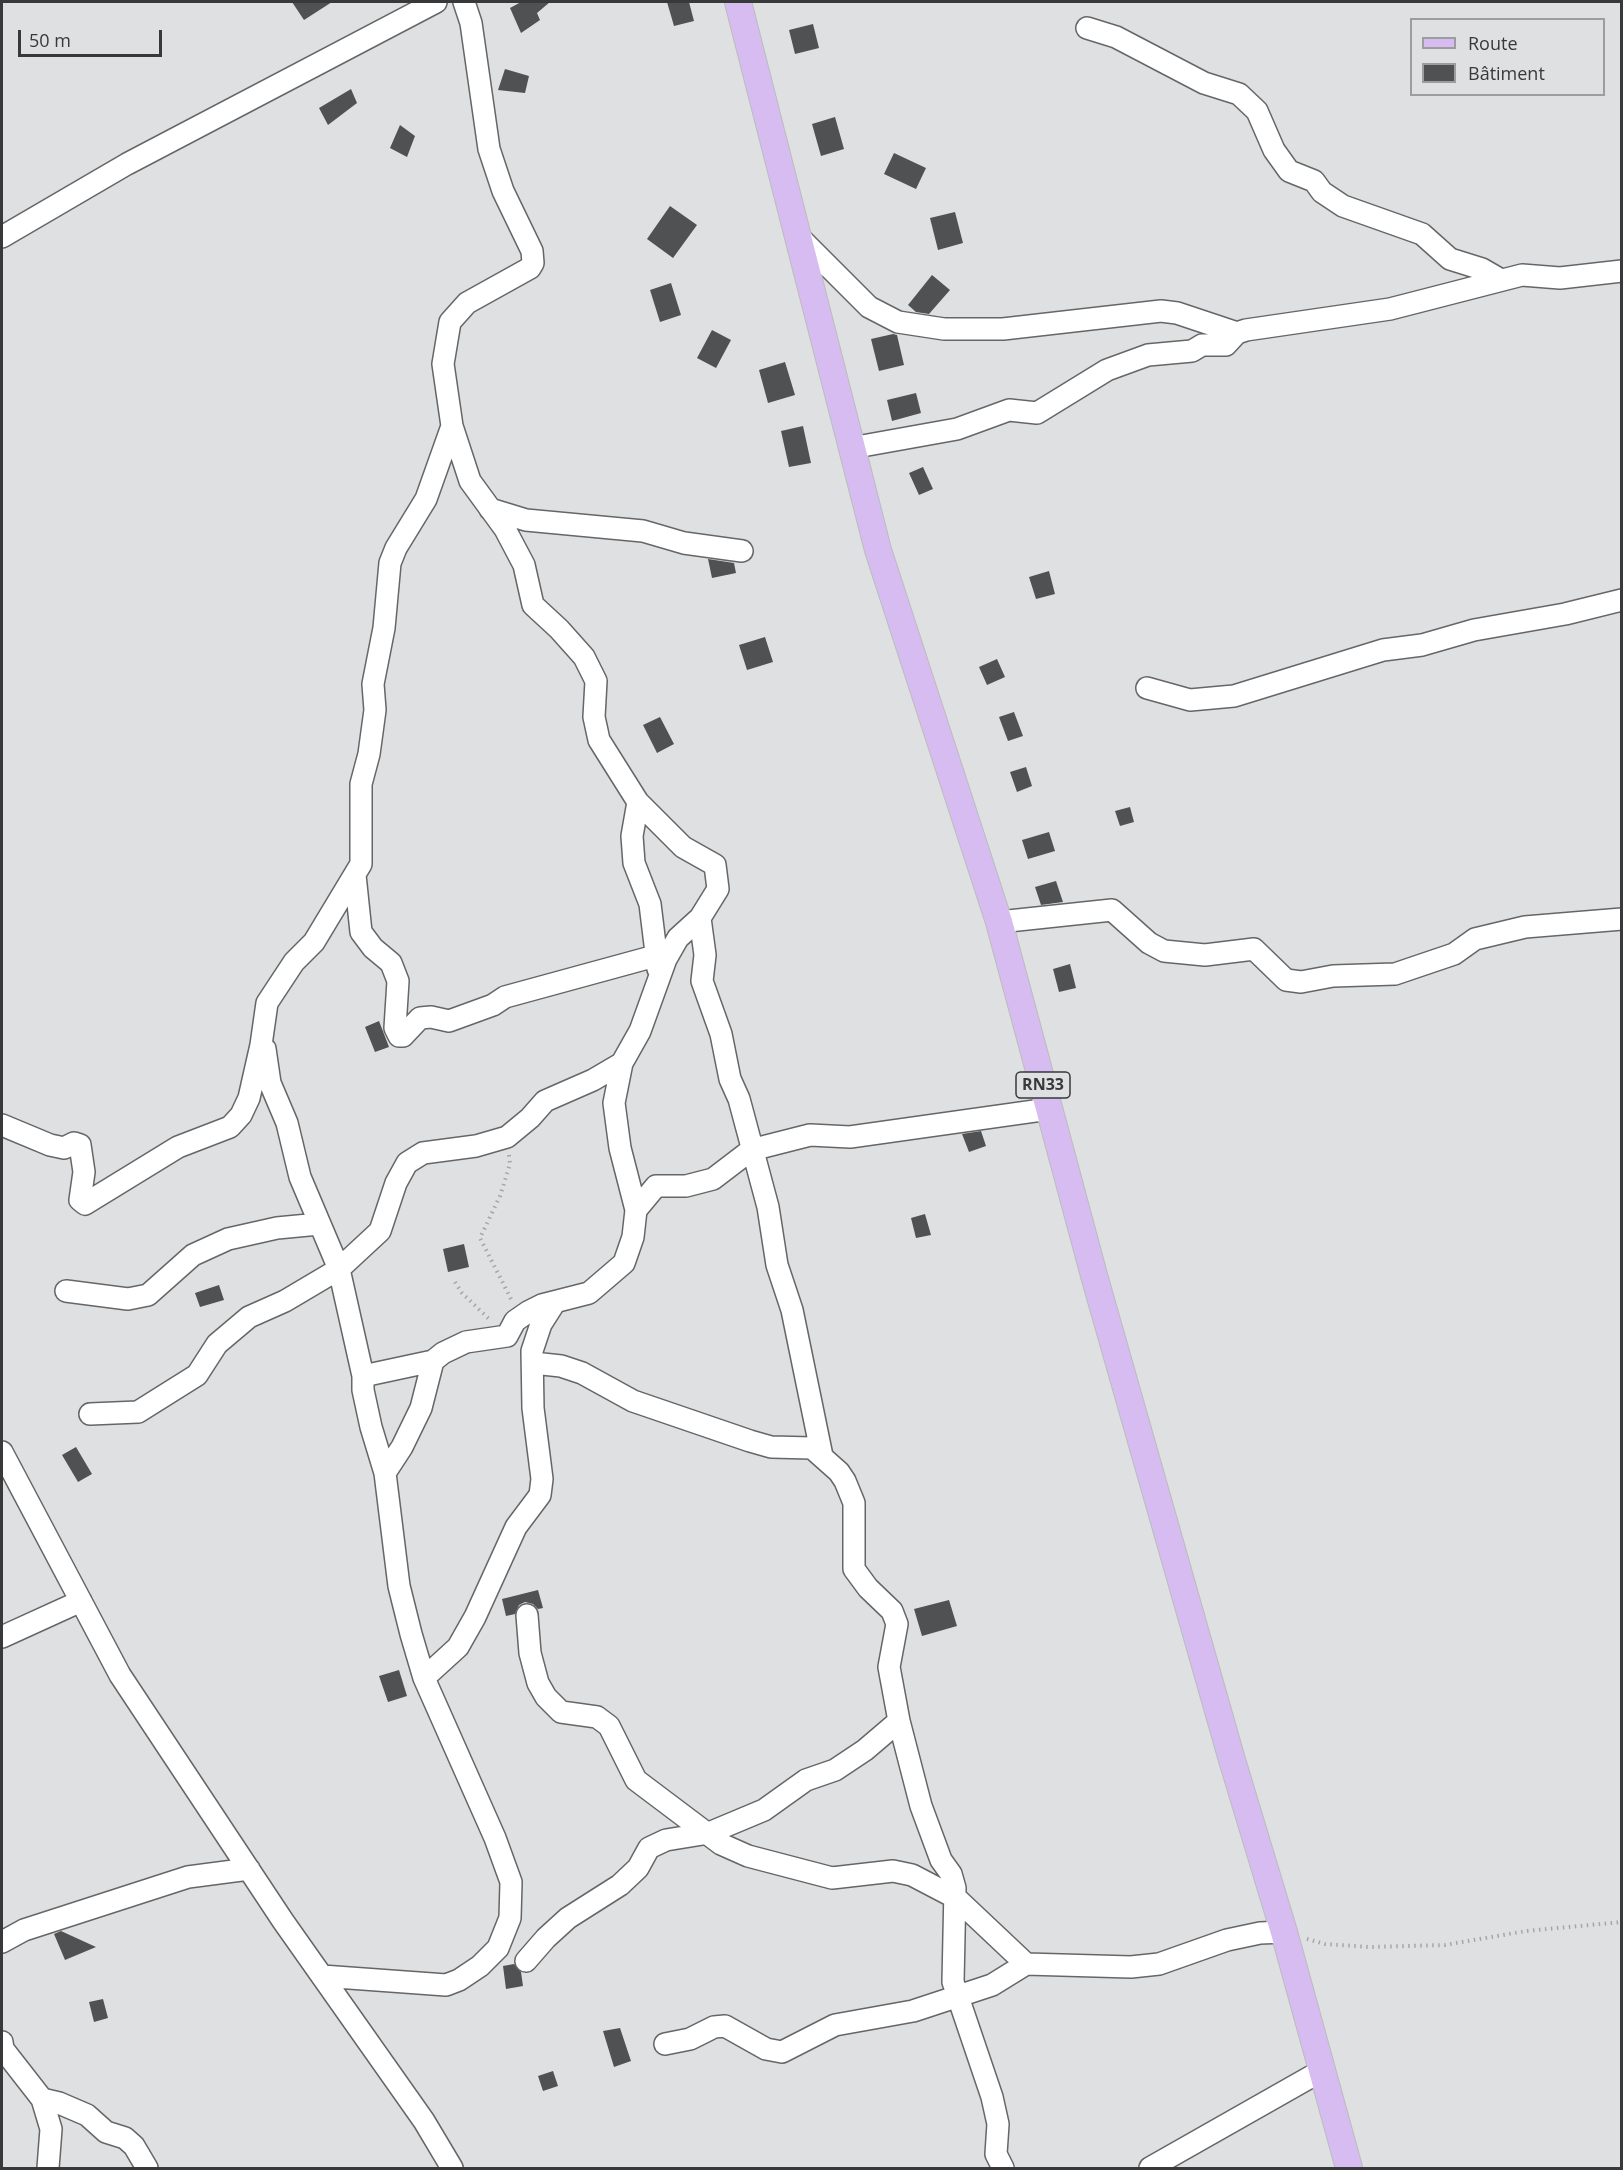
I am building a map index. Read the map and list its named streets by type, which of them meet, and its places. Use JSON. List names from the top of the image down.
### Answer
{
  "streets": {
    "main road": ["RN33"]
  },
  "legend": ["Route", "Bâtiment"],
  "scale_bar": "50 m"
}
